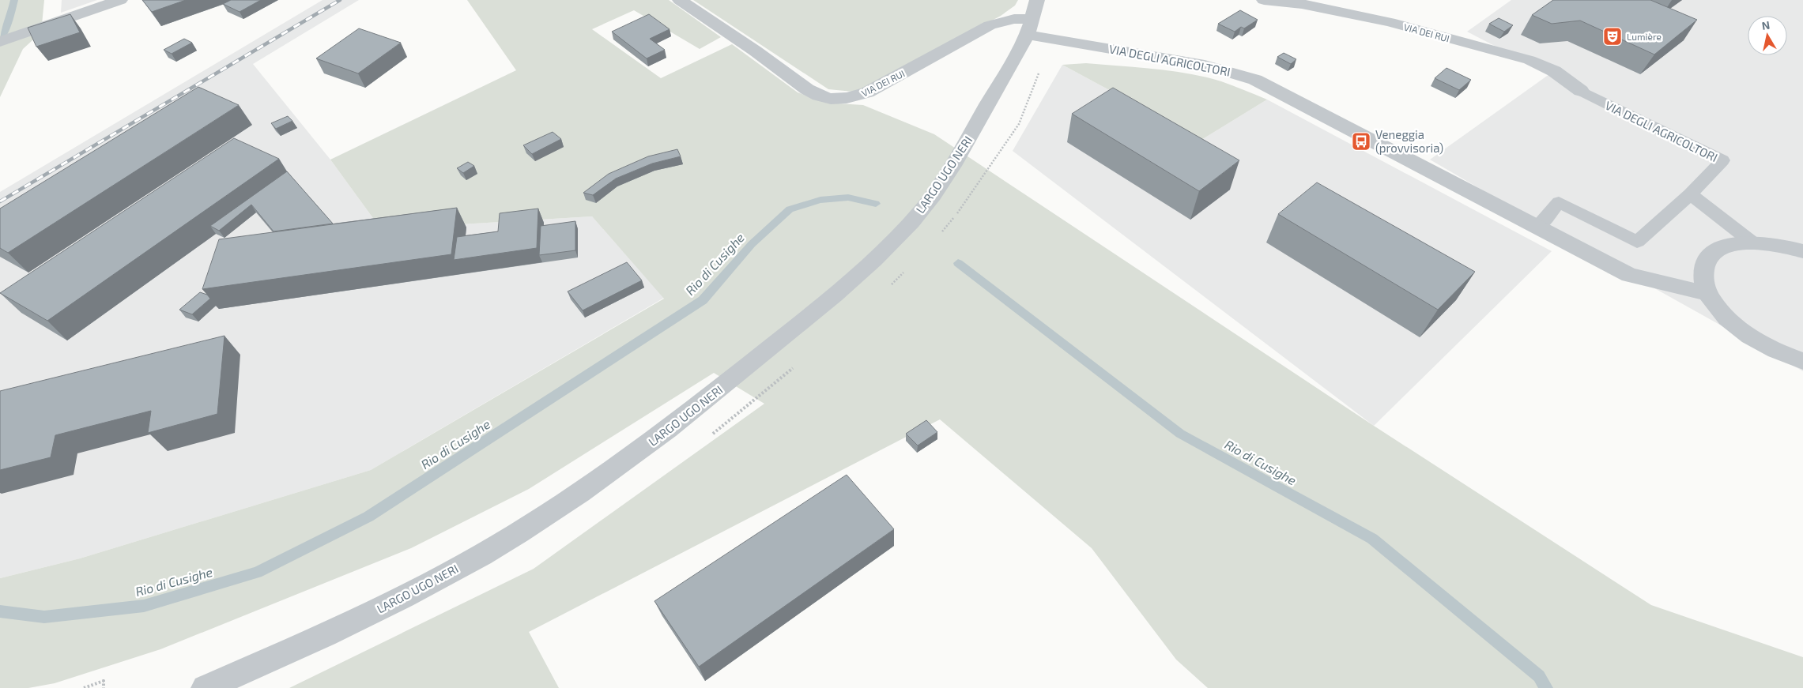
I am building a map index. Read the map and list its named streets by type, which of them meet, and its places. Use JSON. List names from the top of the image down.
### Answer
{
  "streets": {
    "street": ["VIA DEI RUI", "VIA DEGLI AGRICOLTORI", "LARGO UGO NERI"]
  },
  "crossings": [
    ["VIA DEI RUI", "VIA DEGLI AGRICOLTORI"],
    ["VIA DEI RUI", "LARGO UGO NERI"],
    ["VIA DEGLI AGRICOLTORI", "LARGO UGO NERI"]
  ],
  "water": ["Rio di Cusighe"],
  "places": {
    "theatre": ["Lumière"],
    "bus stop": ["Veneggia (provvisoria)"]
  },
  "north": "top"
}
